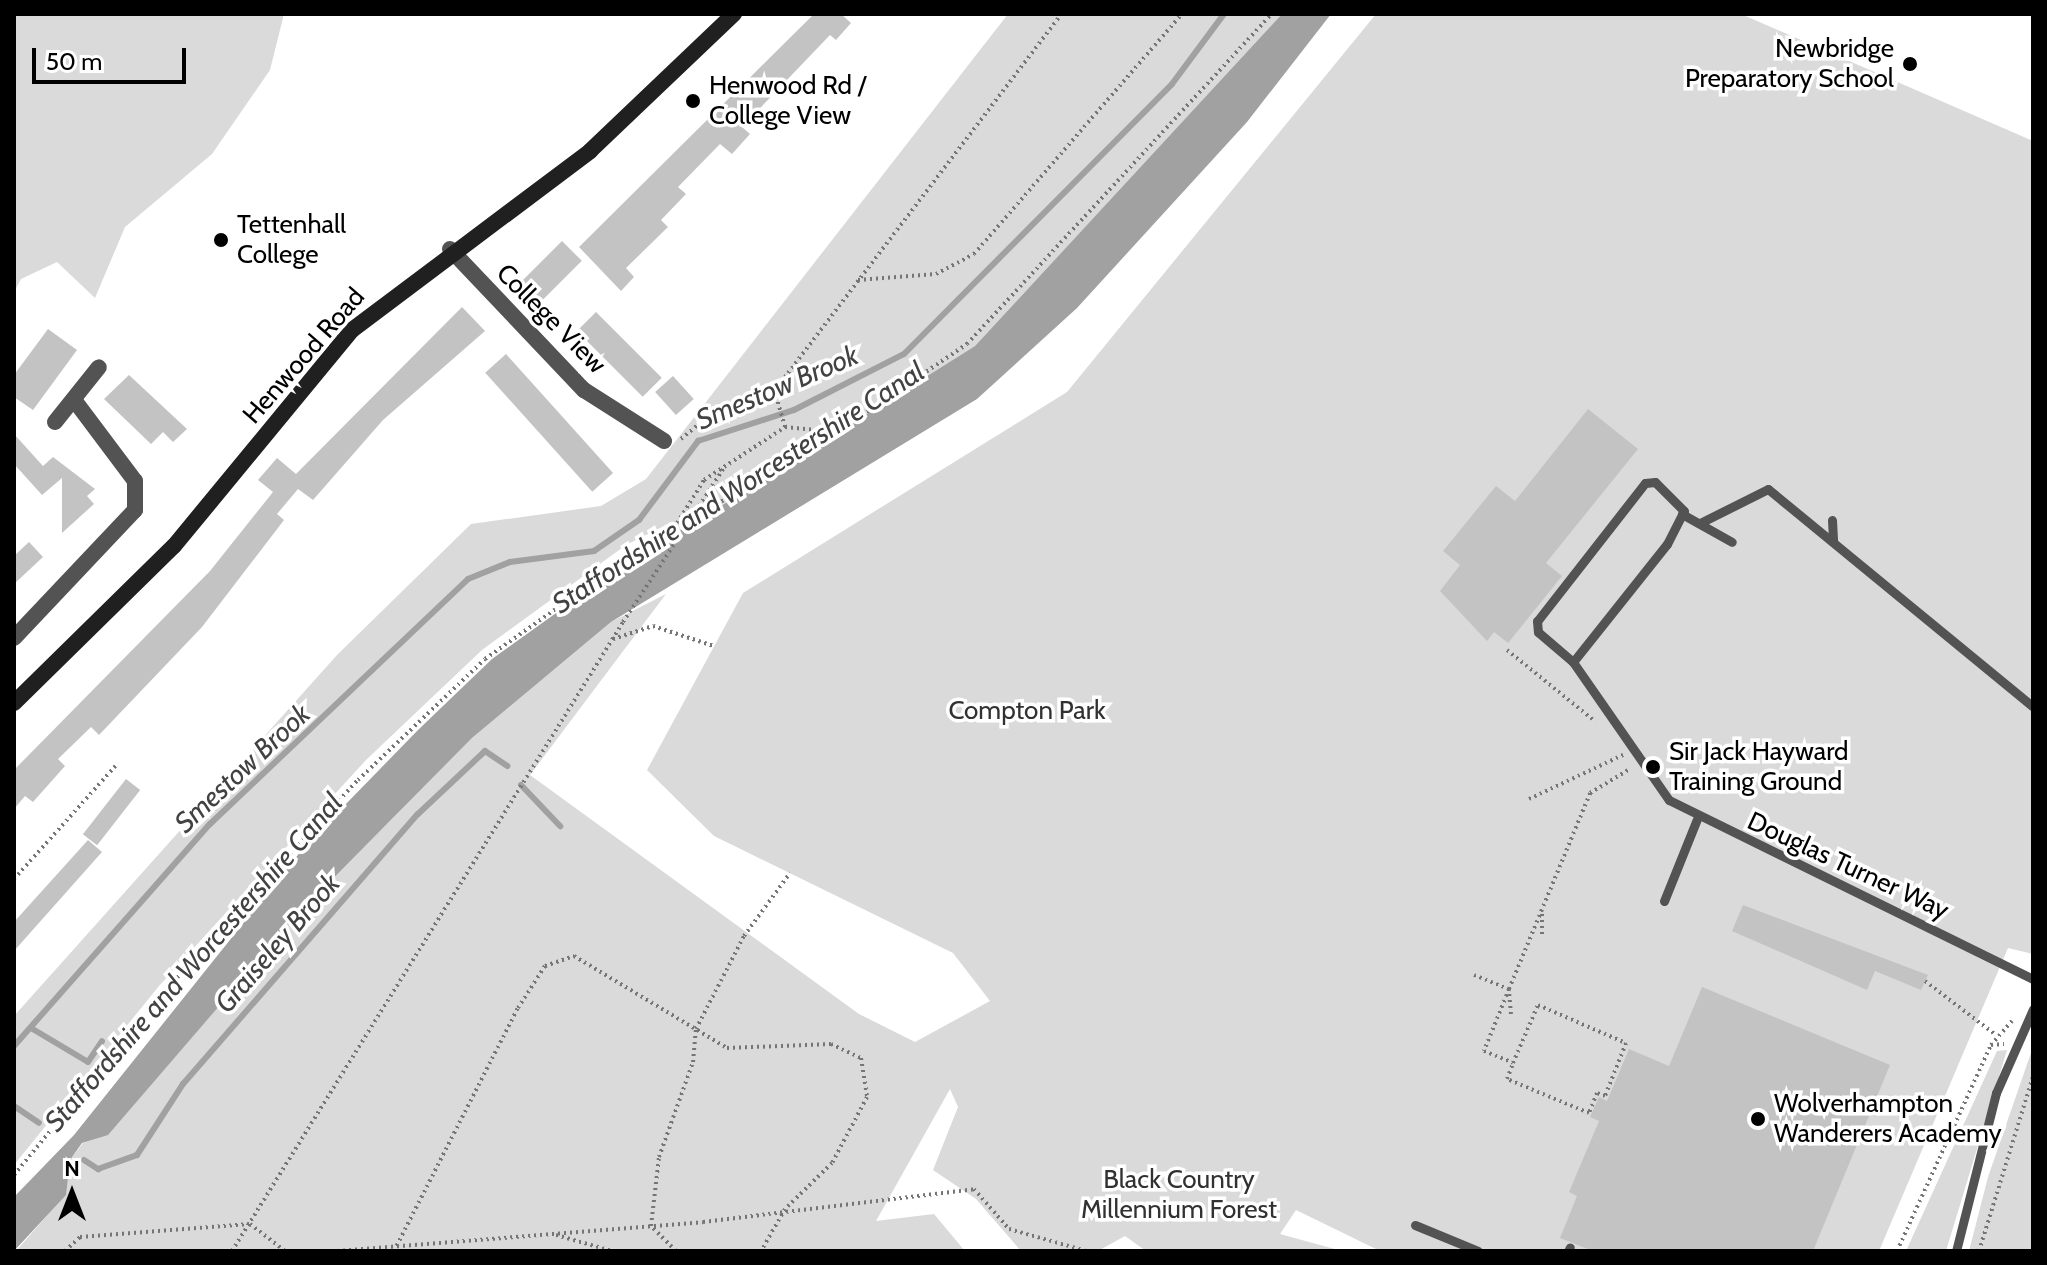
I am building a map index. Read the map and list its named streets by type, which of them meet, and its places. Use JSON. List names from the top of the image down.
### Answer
{
  "streets": {
    "main road": ["Henwood Road"],
    "street": ["College View"],
    "lane": ["Douglas Turner Way"]
  },
  "crossings": [
    ["College View", "Henwood Road"]
  ],
  "water": ["Smestow Brook", "Staffordshire and Worcestershire Canal", "Graiseley Brook"],
  "parks": ["Compton Park", "Black Country Millennium Forest"],
  "places": [
    "Newbridge Preparatory School",
    "Henwood Rd / College View",
    "Tettenhall College",
    "Sir Jack Hayward Training Ground",
    "Wolverhampton Wanderers Academy"
  ],
  "scale_bar": "50 m",
  "north": "top"
}
